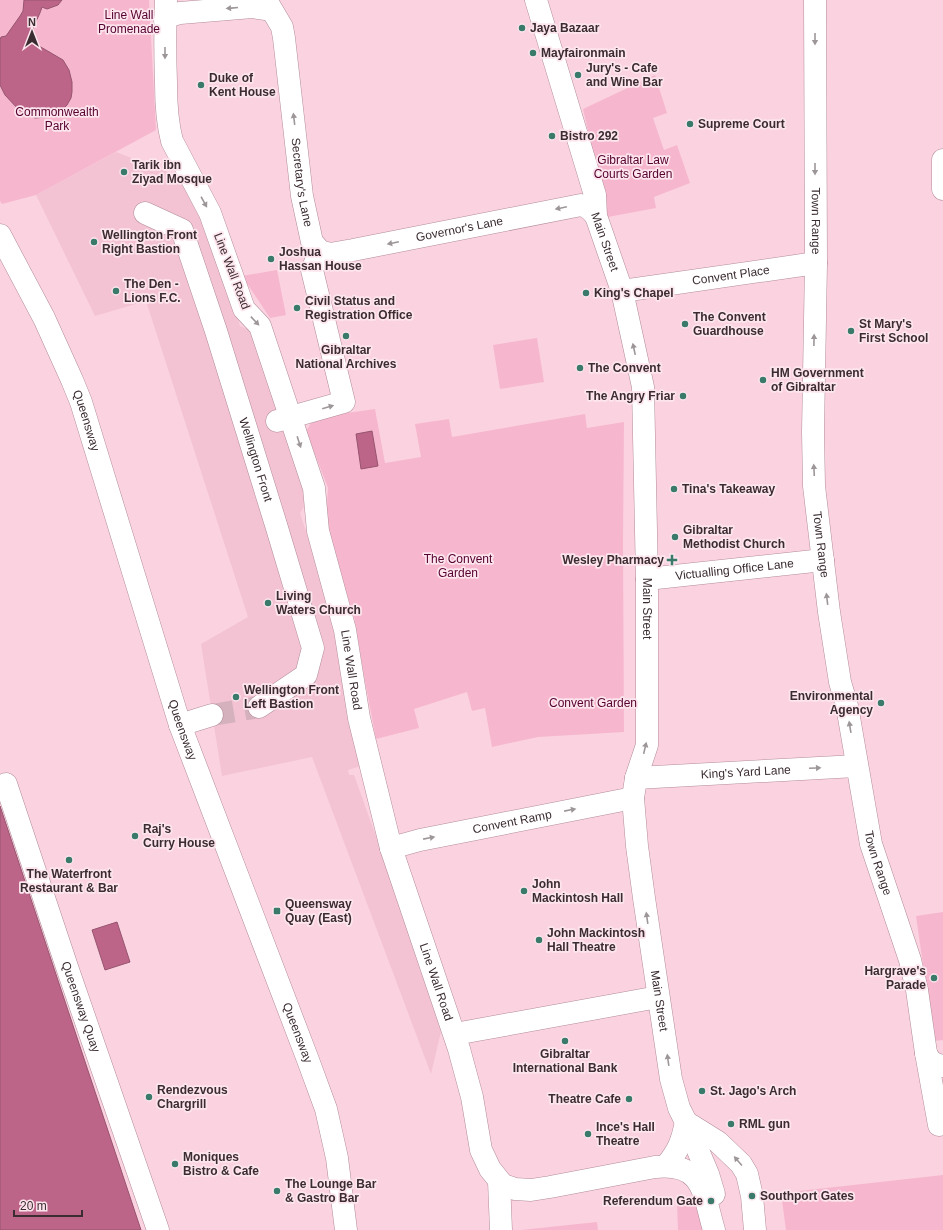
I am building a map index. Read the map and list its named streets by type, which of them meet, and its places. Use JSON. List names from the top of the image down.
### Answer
{
  "streets": {
    "street": [
      "Secretary's Lane",
      "Town Range",
      "Governor's Lane",
      "Main Street",
      "Line Wall Road",
      "Convent Place",
      "Queensway",
      "Wellington Front",
      "Victualling Office Lane",
      "King's Yard Lane",
      "Convent Ramp",
      "Queensway Quay"
    ]
  },
  "crossings": [
    ["Secretary's Lane", "Governor's Lane"],
    ["Town Range", "Convent Place"],
    ["Town Range", "Victualling Office Lane"],
    ["Town Range", "King's Yard Lane"],
    ["Governor's Lane", "Main Street"],
    ["Main Street", "Convent Place"],
    ["Main Street", "Victualling Office Lane"],
    ["Main Street", "King's Yard Lane"],
    ["Main Street", "Convent Ramp"],
    ["Line Wall Road", "Convent Ramp"],
    ["King's Yard Lane", "Convent Ramp"]
  ],
  "one_way": [
    "Secretary's Lane",
    "Governor's Lane",
    "Main Street",
    "Line Wall Road",
    "King's Yard Lane",
    "Convent Ramp"
  ],
  "parks": [
    "Line Wall Promenade",
    "Commonwealth Park",
    "Gibraltar Law Courts Garden",
    "The Convent Garden",
    "Convent Garden"
  ],
  "places": {
    "other": [
      "Jaya Bazaar",
      "Mayfaironmain",
      "Jury's - Cafe and Wine Bar",
      "Duke of Kent House",
      "Supreme Court",
      "Bistro 292",
      "Tarik ibn Ziyad Mosque",
      "Wellington Front Right Bastion",
      "Joshua Hassan House",
      "The Den - Lions F.C.",
      "King's Chapel",
      "Civil Status and Registration Office",
      "The Convent Guardhouse",
      "St Mary's First School",
      "Gibraltar National Archives",
      "The Convent",
      "HM Government of Gibraltar",
      "The Angry Friar",
      "Tina's Takeaway",
      "Gibraltar Methodist Church",
      "Living Waters Church",
      "Wellington Front Left Bastion",
      "Environmental Agency",
      "Raj's Curry House",
      "The Waterfront Restaurant & Bar",
      "John Mackintosh Hall",
      "John Mackintosh Hall Theatre",
      "Hargrave's Parade",
      "Gibraltar International Bank",
      "St. Jago's Arch",
      "Rendezvous Chargrill",
      "Theatre Cafe",
      "RML gun",
      "Ince's Hall Theatre",
      "Moniques Bistro & Cafe",
      "The Lounge Bar & Gastro Bar",
      "Southport Gates",
      "Referendum Gate"
    ],
    "health": ["Wesley Pharmacy"],
    "transit": ["Queensway Quay (East)"]
  },
  "scale_bar": "20 m",
  "north": "top"
}
